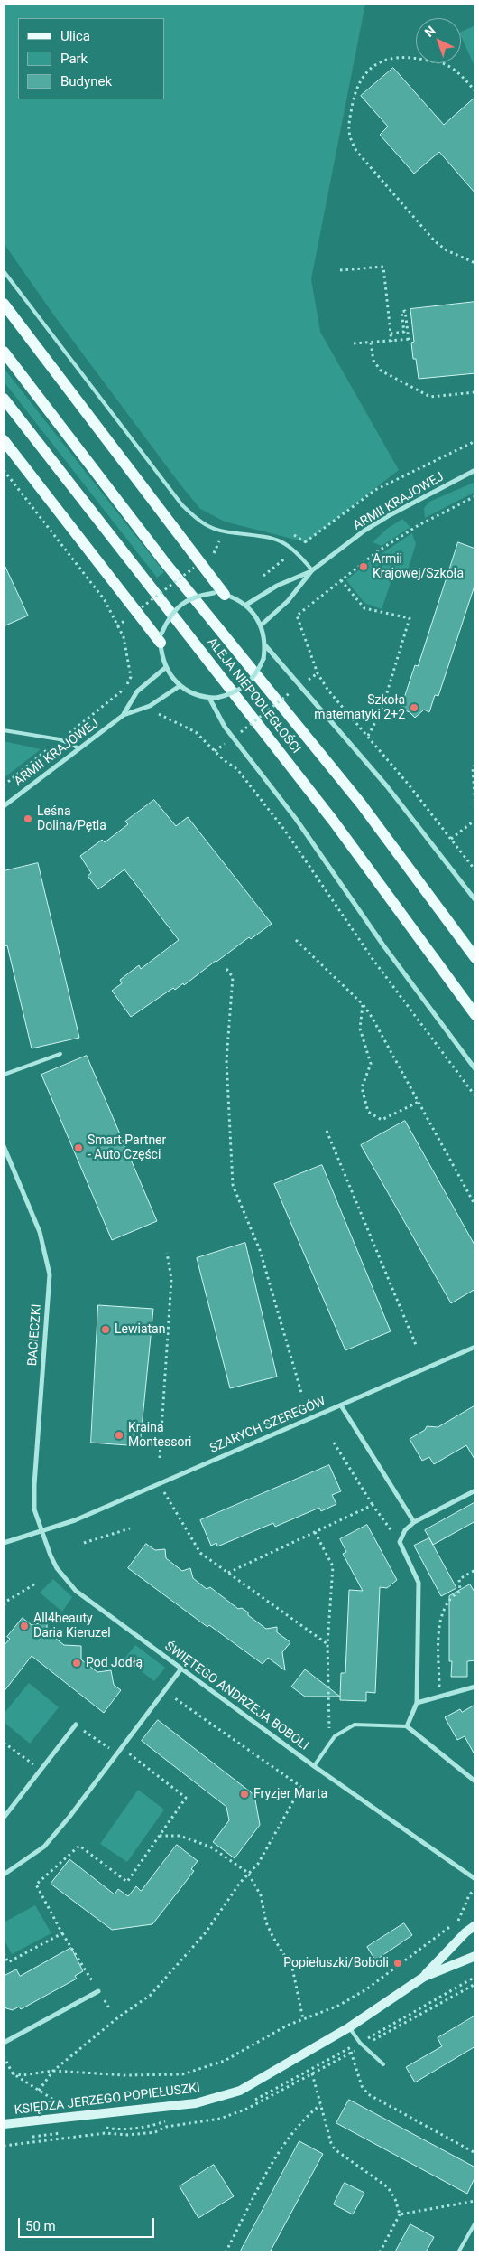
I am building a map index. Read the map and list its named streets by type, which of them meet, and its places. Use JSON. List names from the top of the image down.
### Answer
{
  "streets": {
    "main road": ["ALEJA NIEPODLEGŁOŚCI"],
    "street": [
      "ARMII KRAJOWEJ",
      "BACIECZKI",
      "SZARYCH SZEREGÓW",
      "ŚWIĘTEGO ANDRZEJA BOBOLI",
      "KSIĘDZA JERZEGO POPIEŁUSZKI"
    ]
  },
  "crossings": [
    ["BACIECZKI", "SZARYCH SZEREGÓW"],
    ["BACIECZKI", "ŚWIĘTEGO ANDRZEJA BOBOLI"],
    ["SZARYCH SZEREGÓW", "ŚWIĘTEGO ANDRZEJA BOBOLI"]
  ],
  "places": [
    "Armii Krajowej/Szkoła",
    "Szkoła matematyki 2+2",
    "Leśna Dolina/Pętla",
    "Smart Partner - Auto Części",
    "Lewiatan",
    "Kraina Montessori",
    "All4beauty Daria Kieruzel",
    "Pod Jodłą",
    "Fryzjer Marta",
    "Popiełuszki/Boboli"
  ],
  "legend": ["Ulica", "Park", "Budynek"],
  "scale_bar": "50 m",
  "north": "top left"
}
